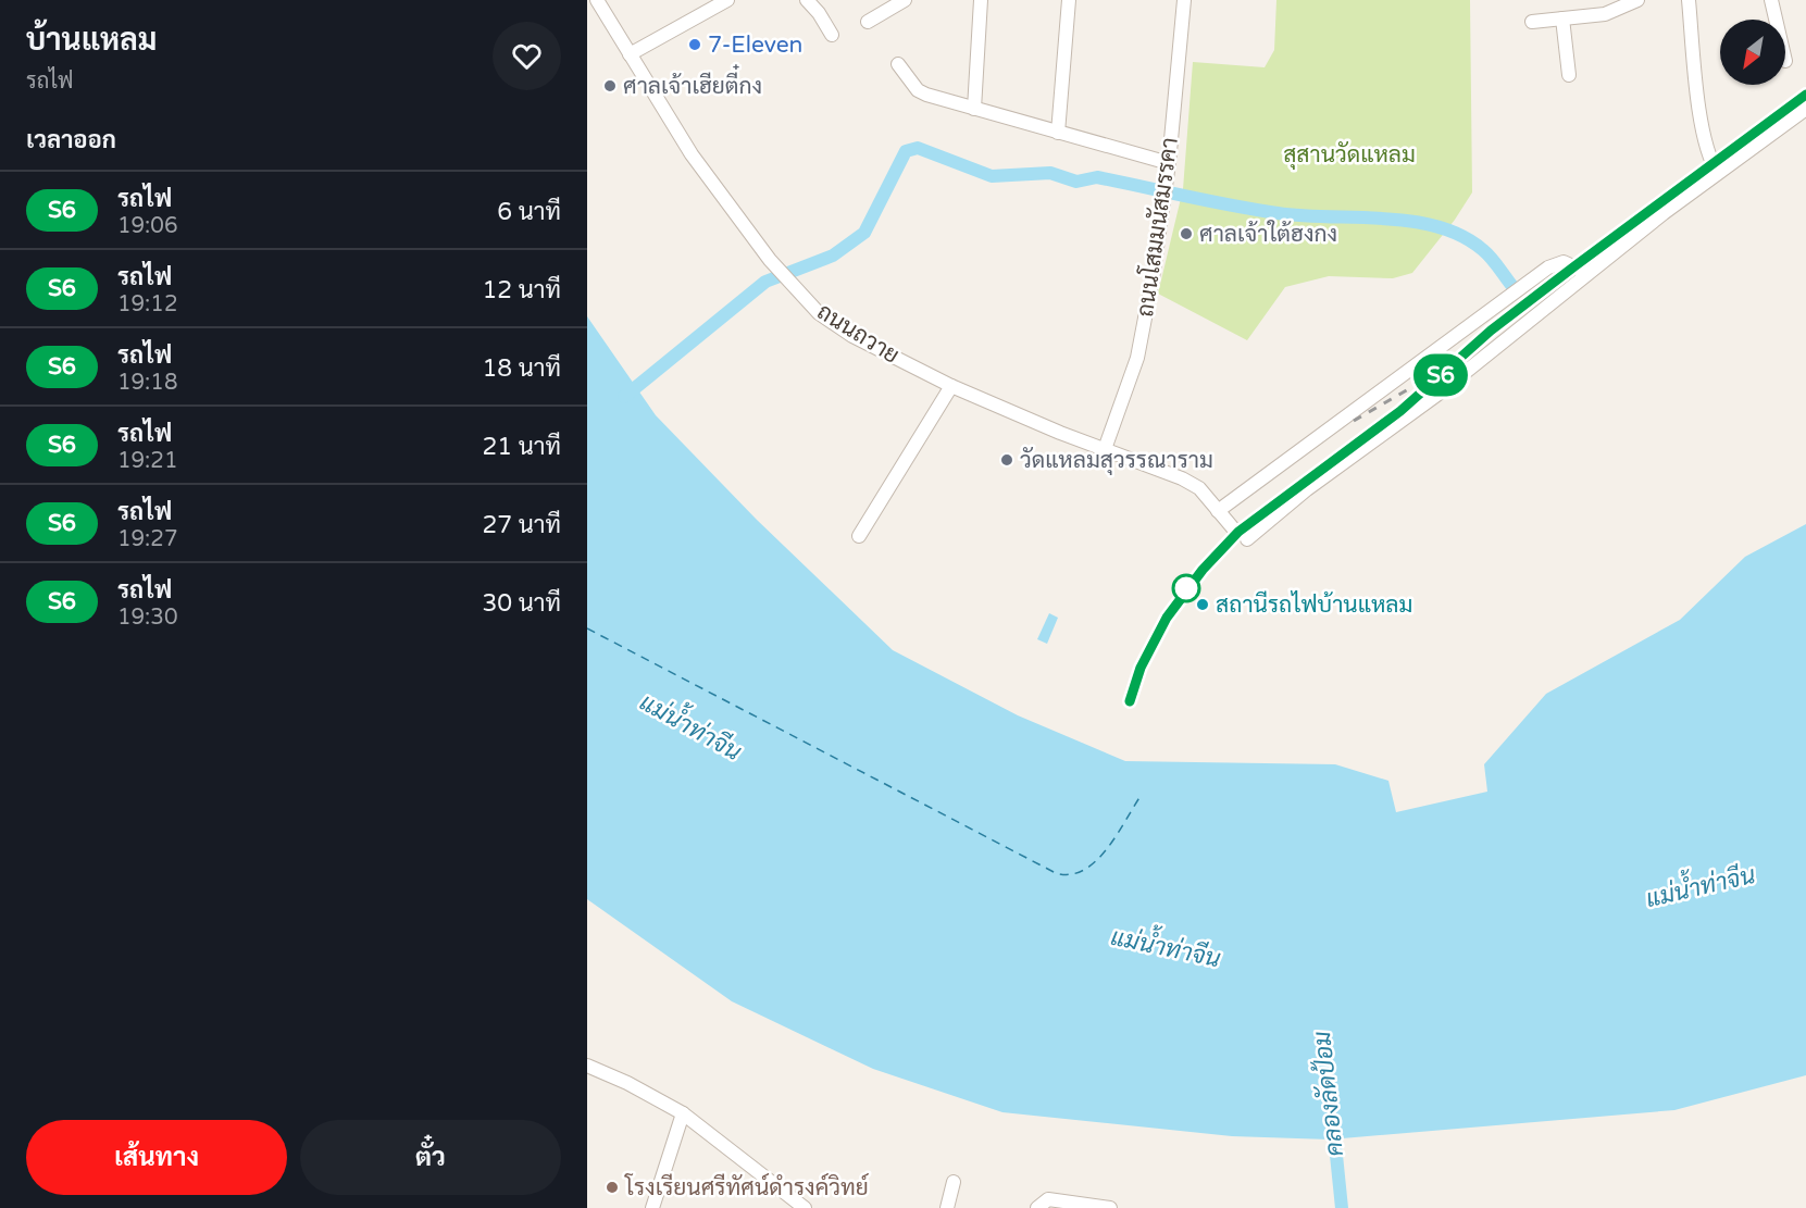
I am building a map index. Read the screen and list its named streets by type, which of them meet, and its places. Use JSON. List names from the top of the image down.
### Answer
{
  "streets": {
    "street": ["ถนนโสมมนัสมรรคา", "ถนนถวาย"]
  },
  "crossings": [
    ["ถนนโสมมนัสมรรคา", "ถนนถวาย"]
  ],
  "water": ["แม่น้ำท่าจีน", "คลองลัดป้อม"],
  "parks": ["สุสานวัดแหลม"],
  "places": [
    "7-Eleven",
    "ศาลเจ้าเฮียตี๋กง",
    "ศาลเจ้าใต้ฮงกง",
    "วัดแหลมสุวรรณาราม",
    "สถานีรถไฟบ้านแหลม",
    "โรงเรียนศรีทัศน์ดำรงค์วิทย์"
  ],
  "north": "bottom left",
  "page": {
    "heading": [
      ["บ้านแหลม", "รถไฟ"],
      "เวลาออก"
    ],
    "on_map": "S6",
    "list": [
      {
        "mark": "S6",
        "name": "รถไฟ",
        "note": "19:06",
        "value": "6 นาที"
      },
      {
        "mark": "S6",
        "name": "รถไฟ",
        "note": "19:12",
        "value": "12 นาที"
      },
      {
        "mark": "S6",
        "name": "รถไฟ",
        "note": "19:18",
        "value": "18 นาที"
      },
      {
        "mark": "S6",
        "name": "รถไฟ",
        "note": "19:21",
        "value": "21 นาที"
      },
      {
        "mark": "S6",
        "name": "รถไฟ",
        "note": "19:27",
        "value": "27 นาที"
      },
      {
        "mark": "S6",
        "name": "รถไฟ",
        "note": "19:30",
        "value": "30 นาที"
      }
    ],
    "buttons": ["เส้นทาง", "ตั๋ว"]
  }
}
